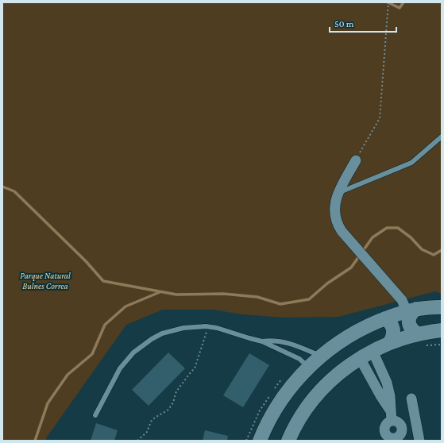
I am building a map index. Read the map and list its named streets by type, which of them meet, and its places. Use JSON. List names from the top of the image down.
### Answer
{
  "parks": ["Parque Natural Bulnes Correa"],
  "scale_bar": "50 m"
}
